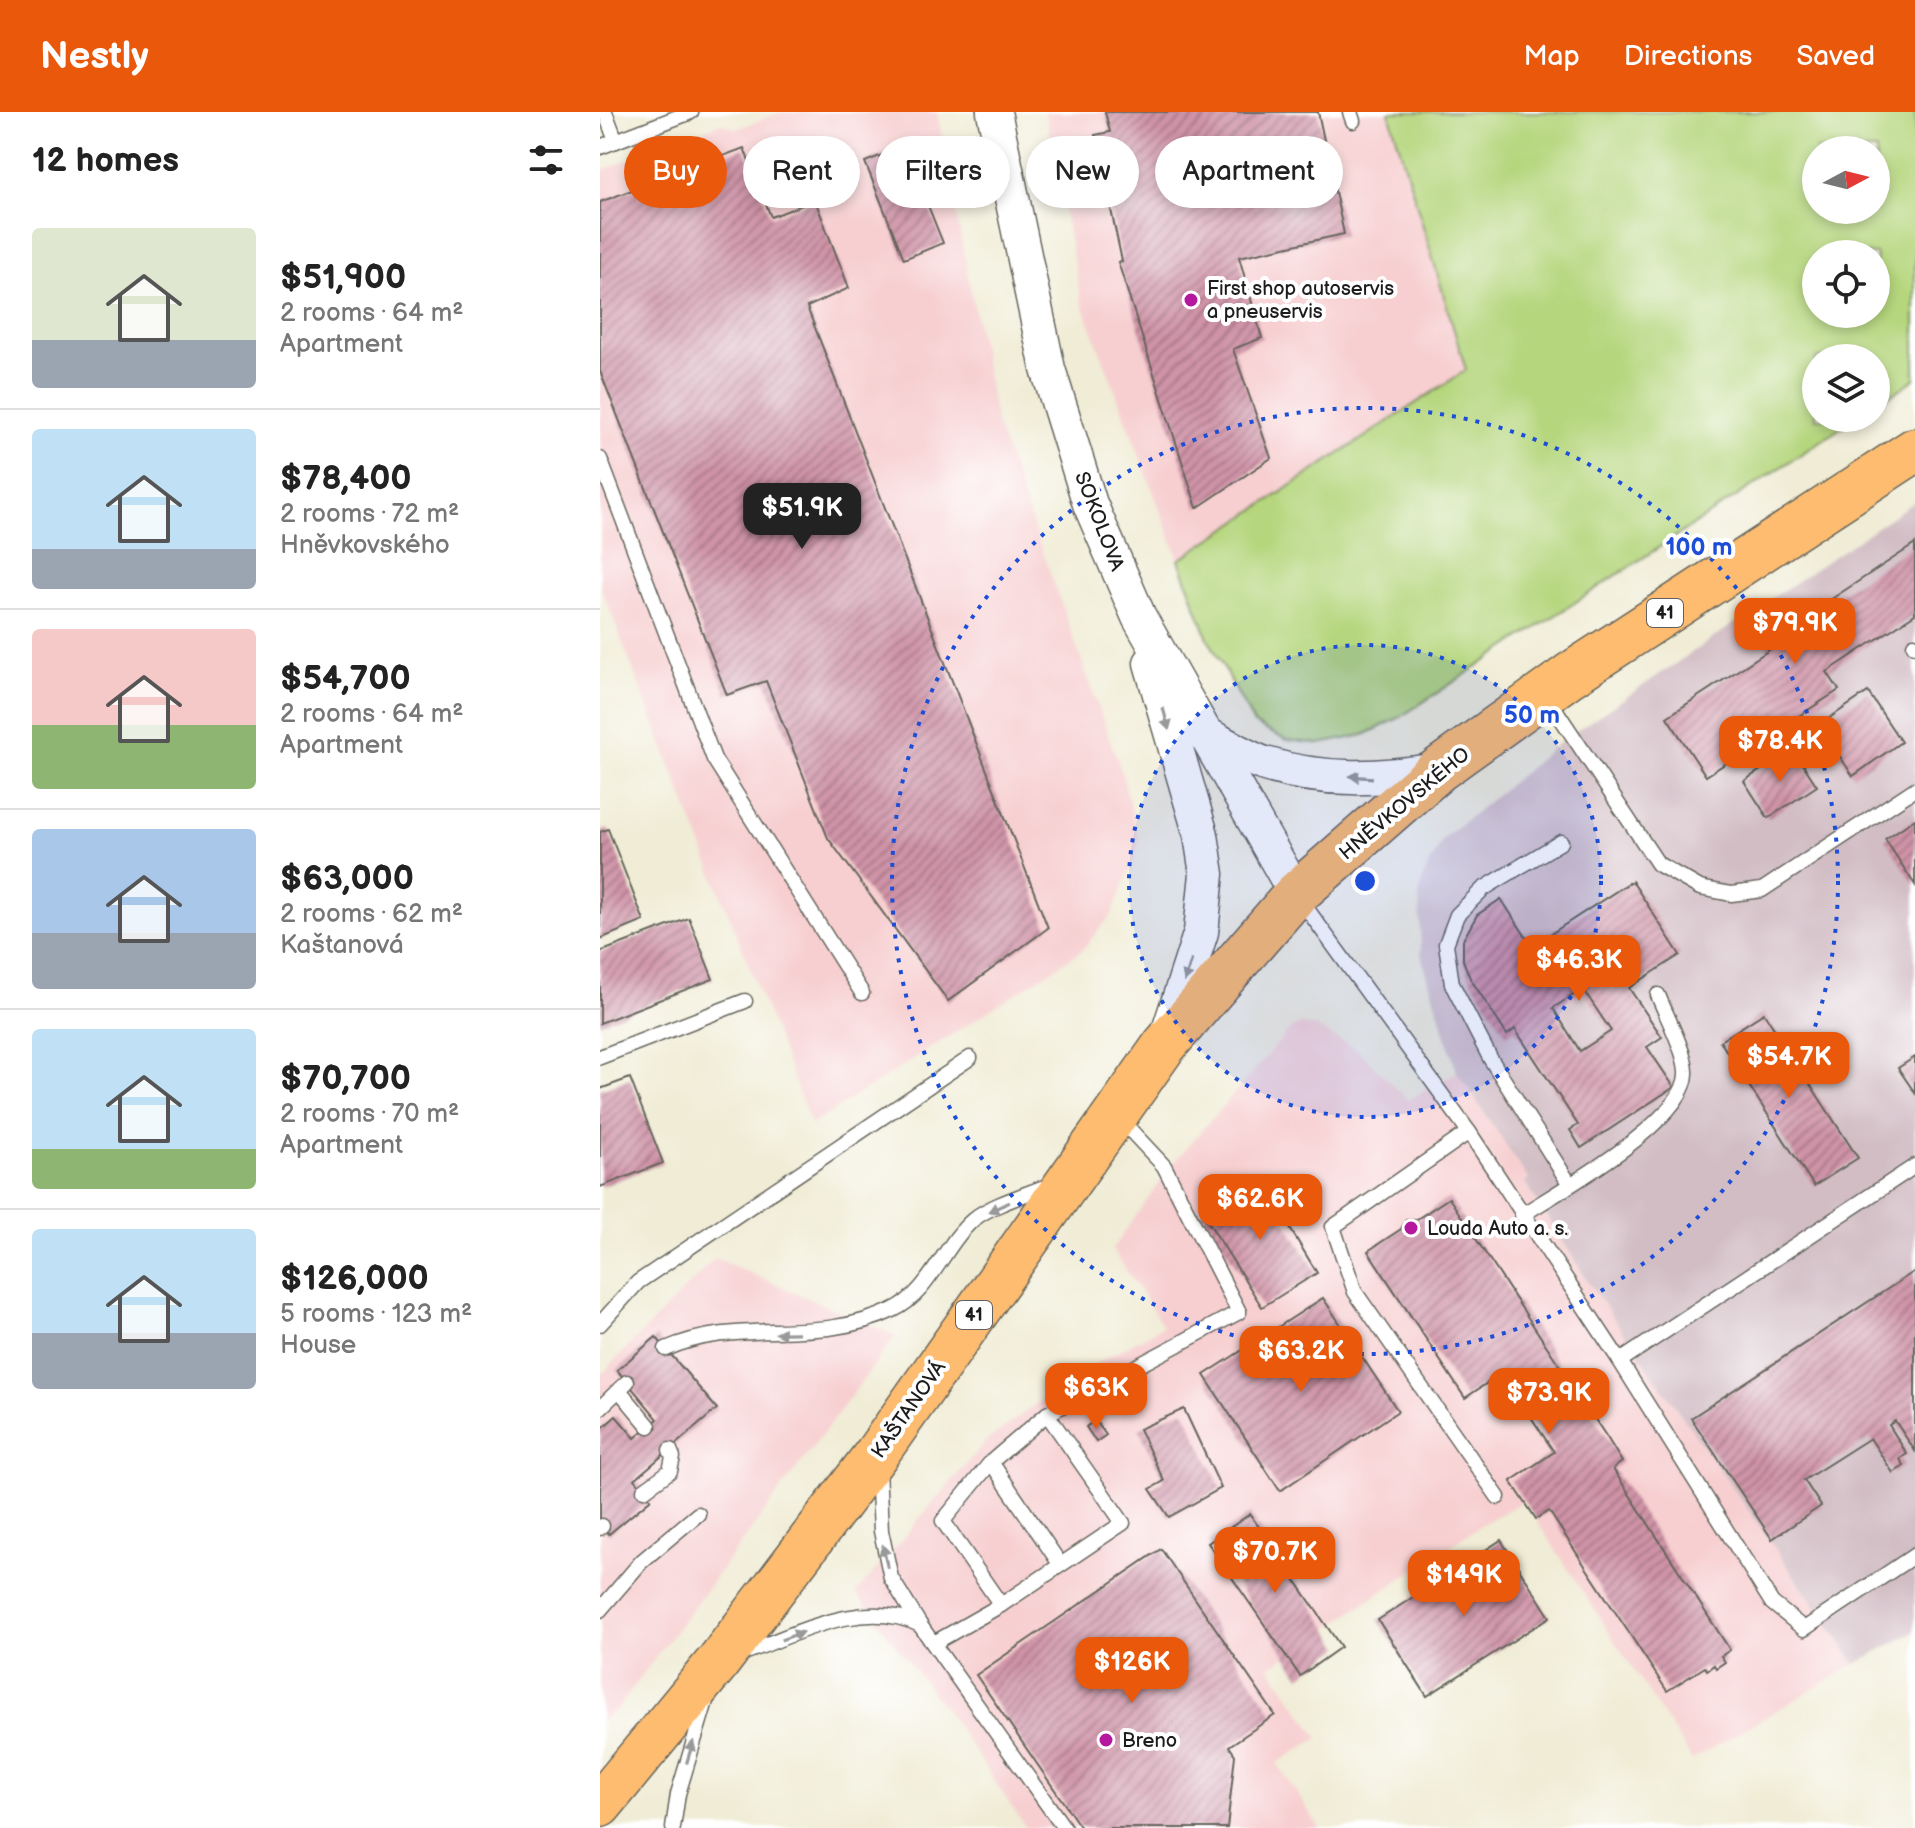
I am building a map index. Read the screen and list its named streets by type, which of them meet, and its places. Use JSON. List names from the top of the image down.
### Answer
{
  "streets": {
    "main road": ["41", "HNĚVKOVSKÉHO", "KAŠTANOVÁ"],
    "street": ["SOKOLOVA"]
  },
  "crossings": [
    ["SOKOLOVA", "HNĚVKOVSKÉHO"],
    ["SOKOLOVA", "KAŠTANOVÁ"],
    ["HNĚVKOVSKÉHO", "KAŠTANOVÁ"]
  ],
  "places": ["First shop autoservis a pneuservis", "Louda Auto a. s.", "Breno"],
  "north": "right",
  "page": {
    "header": "Nestly",
    "nav": ["Map", "Directions", "Saved"],
    "heading": "12 homes",
    "chip": [
      "Buy",
      "Rent",
      "Filters",
      "New",
      "Apartment"
    ],
    "list": [
      {
        "name": "$51,900",
        "note": "2 rooms · 64 m² · Apartment"
      },
      {
        "name": "$78,400",
        "note": "2 rooms · 72 m² · Hněvkovského"
      },
      {
        "name": "$54,700",
        "note": "2 rooms · 64 m² · Apartment"
      },
      {
        "name": "$63,000",
        "note": "2 rooms · 62 m² · Kaštanová"
      },
      {
        "name": "$70,700",
        "note": "2 rooms · 70 m² · Apartment"
      },
      {
        "name": "$126,000",
        "note": "5 rooms · 123 m² · House"
      }
    ],
    "price": [
      "$51.9K",
      "$79.9K",
      "$78.4K",
      "$46.3K",
      "$54.7K",
      "$62.6K",
      "$63.2K",
      "$63K",
      "$73.9K",
      "$70.7K",
      "$149K",
      "$126K"
    ]
  },
  "rings": ["100 m", "50 m"]
}
